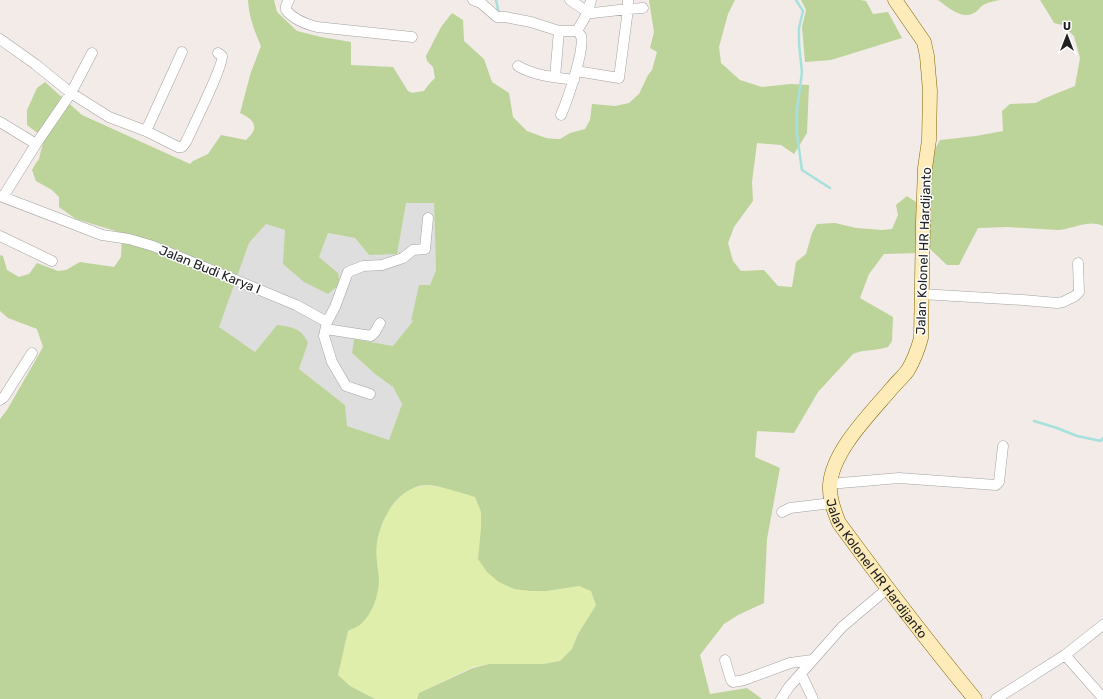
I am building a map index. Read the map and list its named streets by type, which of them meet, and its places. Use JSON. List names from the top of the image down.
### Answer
{
  "streets": {
    "main road": ["Jalan Kolonel HR Hardijanto"],
    "street": ["Jalan Budi Karya I"]
  },
  "north": "top"
}
